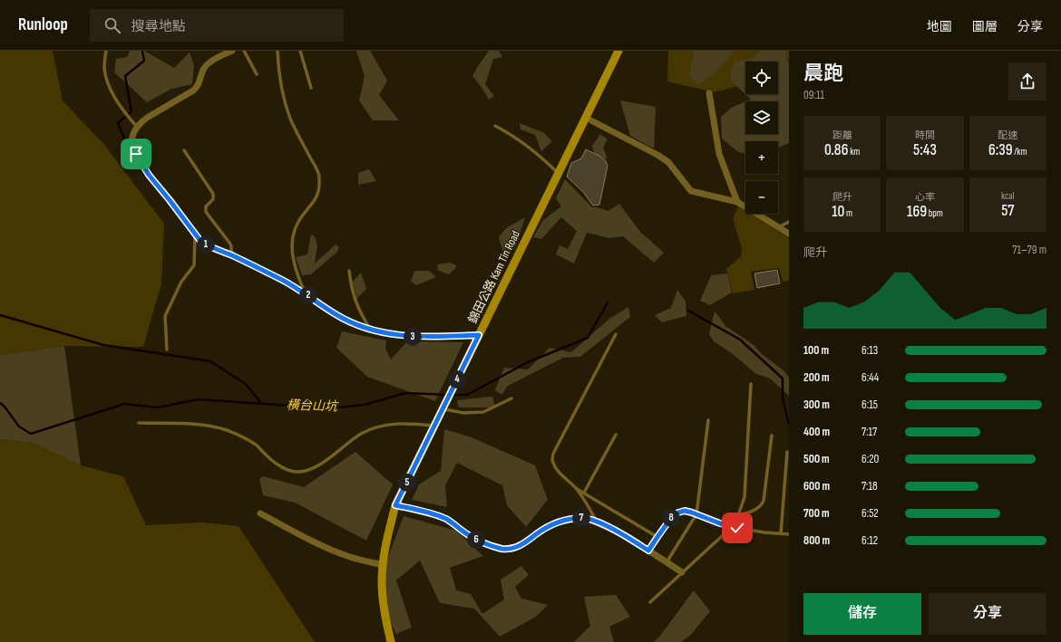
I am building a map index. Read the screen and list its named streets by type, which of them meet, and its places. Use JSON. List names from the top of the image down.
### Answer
{
  "streets": {
    "main road": ["錦田公路 Kam Tin Road"]
  },
  "water": ["橫台山坑"],
  "page": {
    "header": "Runloop",
    "search": "搜尋地點",
    "nav": ["地圖", "圖層", "分享"],
    "heading": ["晨跑", "09:11"],
    "map_buttons": ["+", "−"],
    "stats": [
      ["距離", "0.86 km"],
      ["時間", "5:43"],
      ["配速", "6:39 /km"],
      ["爬升", "10 m"],
      ["心率", "169 bpm"],
      ["kcal", "57"]
    ],
    "pins": [
      "1",
      "2",
      "3",
      "4",
      "5",
      "7",
      "8",
      "6"
    ],
    "chart": ["爬升", "71–79 m"],
    "list": [
      {
        "name": "100 m",
        "note": "6:13"
      },
      {
        "name": "200 m",
        "note": "6:44"
      },
      {
        "name": "300 m",
        "note": "6:15"
      },
      {
        "name": "400 m",
        "note": "7:17"
      },
      {
        "name": "500 m",
        "note": "6:20"
      },
      {
        "name": "600 m",
        "note": "7:18"
      },
      {
        "name": "700 m",
        "note": "6:52"
      },
      {
        "name": "800 m",
        "note": "6:12"
      }
    ],
    "buttons": ["儲存", "分享"]
  }
}
